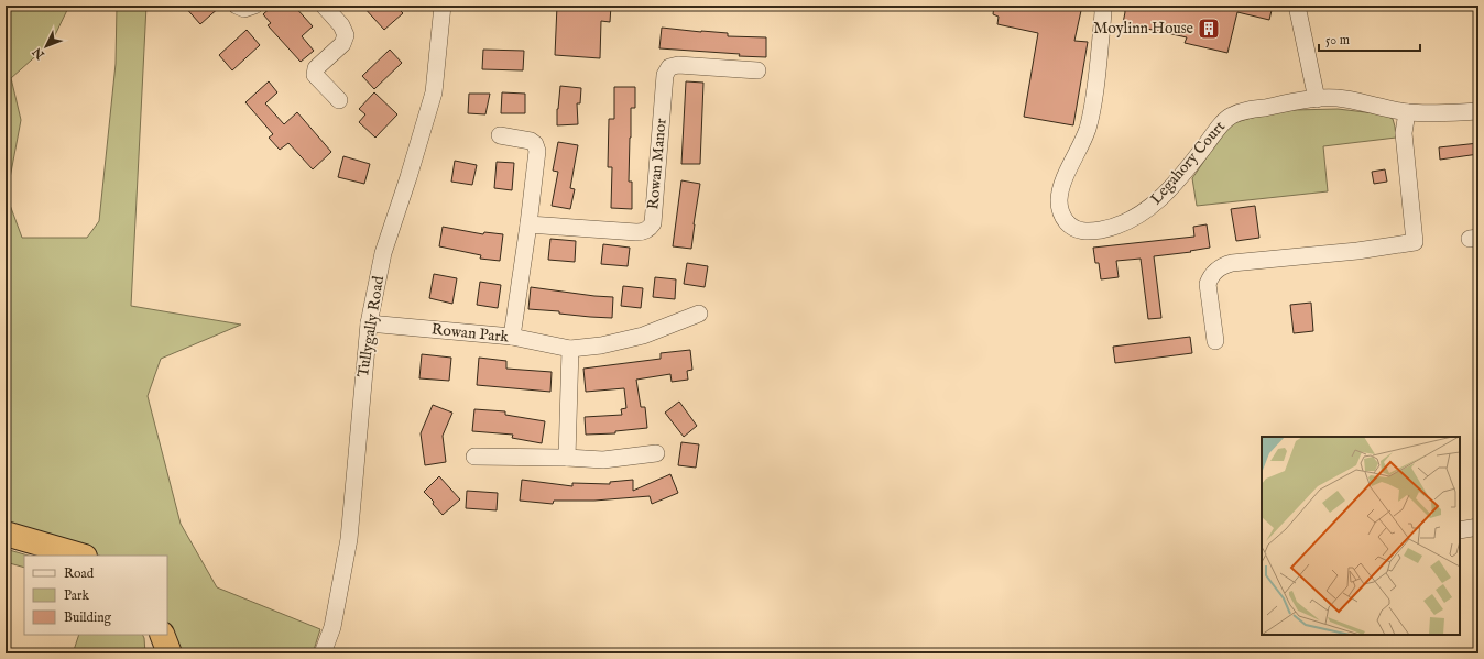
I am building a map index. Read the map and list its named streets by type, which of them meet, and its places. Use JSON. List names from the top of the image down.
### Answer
{
  "streets": {
    "street": [
      "Legahory Court",
      "Rowan Manor",
      "Tullygally Road",
      "Rowan Park"
    ]
  },
  "crossings": [
    ["Tullygally Road", "Rowan Park"]
  ],
  "places": {
    "building": ["Moylinn House"]
  },
  "legend": ["Road", "Park", "Building"],
  "scale_bar": "50 m",
  "north": "bottom left"
}
